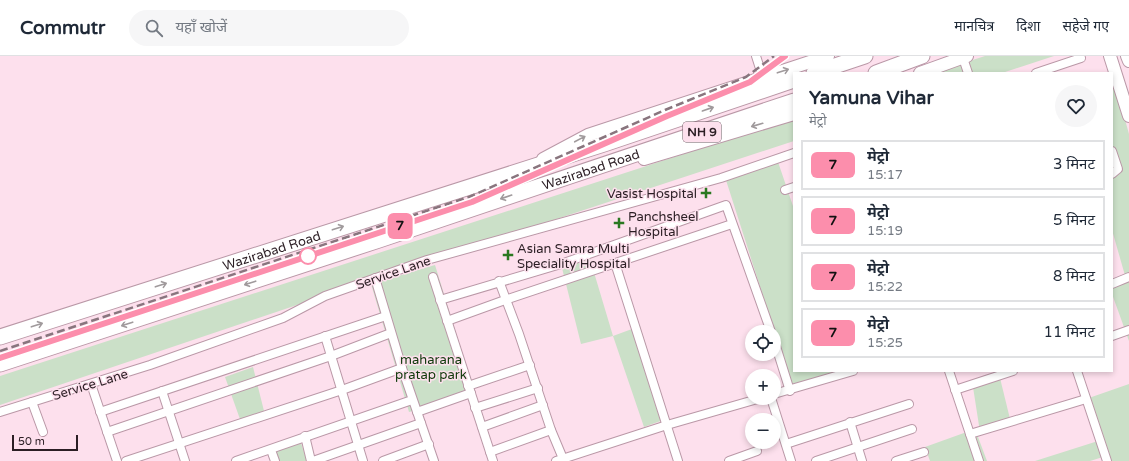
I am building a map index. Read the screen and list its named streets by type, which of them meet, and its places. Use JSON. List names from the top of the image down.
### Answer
{
  "streets": {
    "highway": ["NH 9", "Wazirabad Road"],
    "street": ["Service Lane"]
  },
  "parks": ["maharana pratap park"],
  "places": {
    "health": ["Vasist Hospital", "Panchsheel Hospital", "Asian Samra Multi Speciality Hospital"]
  },
  "lines": ["metro line 7"],
  "scale_bar": "50 m",
  "page": {
    "header": "Commutr",
    "search": "यहाँ खोजें",
    "nav": ["मानचित्र", "दिशा", "सहेजे गए"],
    "on_map": "7",
    "heading": ["Yamuna Vihar", "मेट्रो"],
    "list": [
      {
        "mark": "7",
        "name": "मेट्रो",
        "note": "15:17",
        "value": "3 मिनट"
      },
      {
        "mark": "7",
        "name": "मेट्रो",
        "note": "15:19",
        "value": "5 मिनट"
      },
      {
        "mark": "7",
        "name": "मेट्रो",
        "note": "15:22",
        "value": "8 मिनट"
      },
      {
        "mark": "7",
        "name": "मेट्रो",
        "note": "15:25",
        "value": "11 मिनट"
      }
    ],
    "map_buttons": ["+", "−"],
    "scale": "50 m"
  }
}
